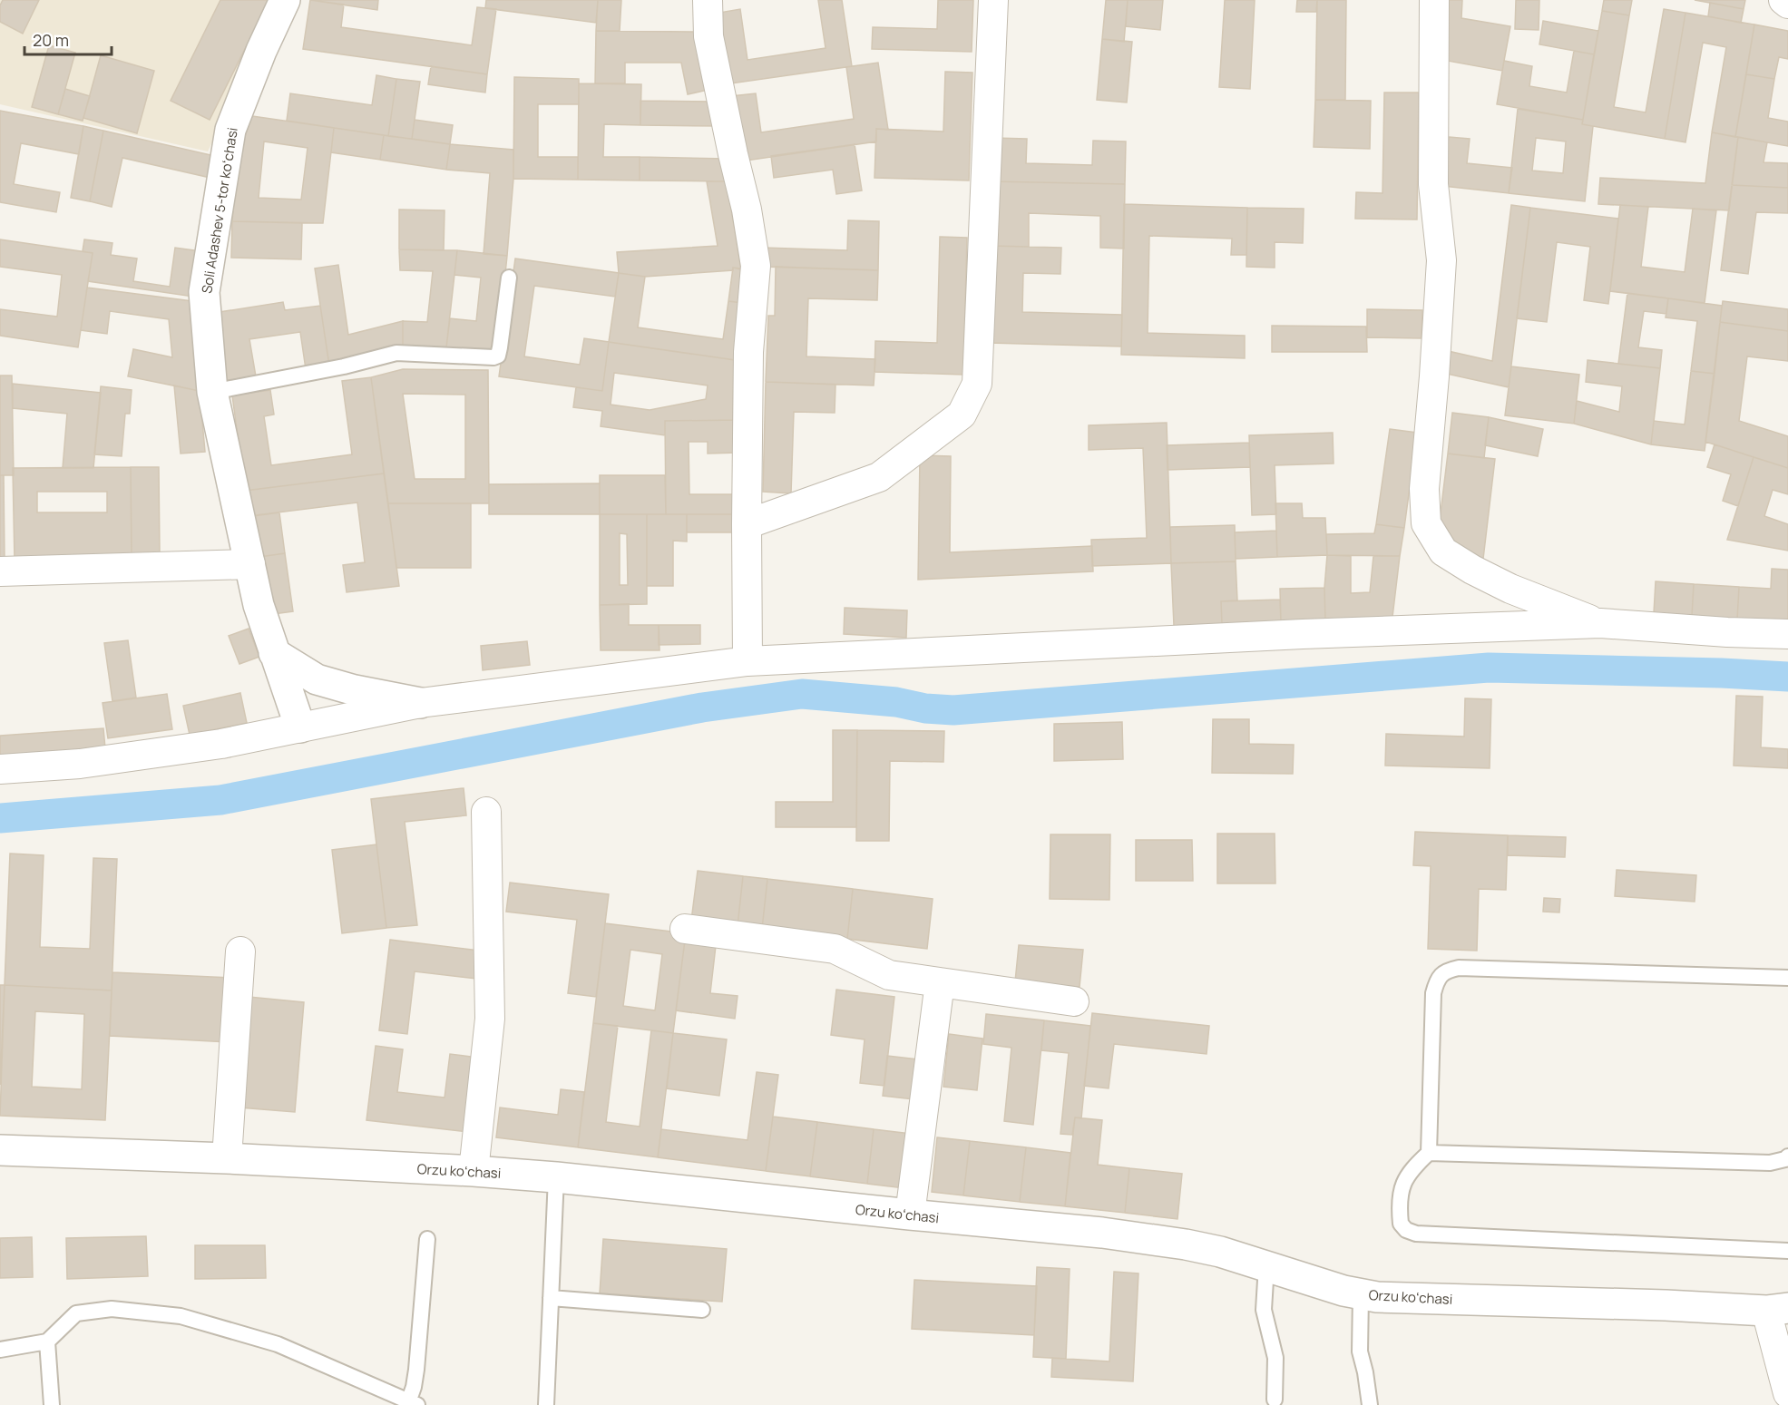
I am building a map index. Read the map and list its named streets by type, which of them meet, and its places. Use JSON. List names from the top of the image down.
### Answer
{
  "streets": {
    "street": ["Soli Adashev 5-tor koʻchasi", "Orzu koʻchasi"]
  },
  "scale_bar": "20 m"
}
